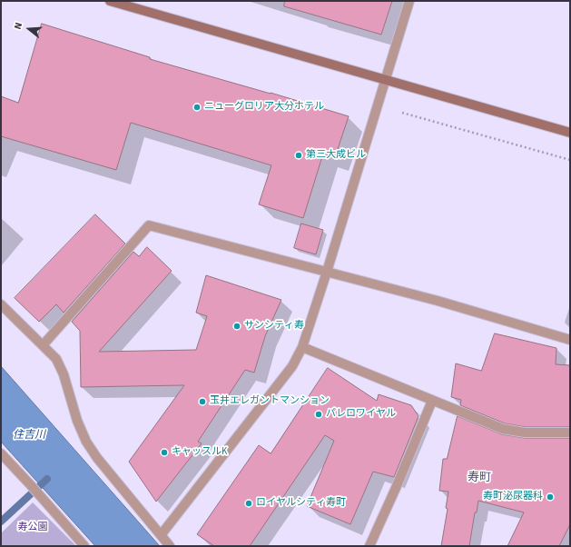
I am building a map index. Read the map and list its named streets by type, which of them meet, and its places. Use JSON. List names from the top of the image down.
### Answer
{
  "districts": ["寿町"],
  "water": ["住吉川"],
  "parks": ["寿公園"],
  "places": [
    "ニューグロリア大分ホテル",
    "第三大成ビル",
    "サンシティ寿",
    "玉井エレガントマンション",
    "パレロワイヤル",
    "キャッスルK",
    "寿町泌尿器科",
    "ロイヤルシティ寿町"
  ],
  "north": "left"
}
